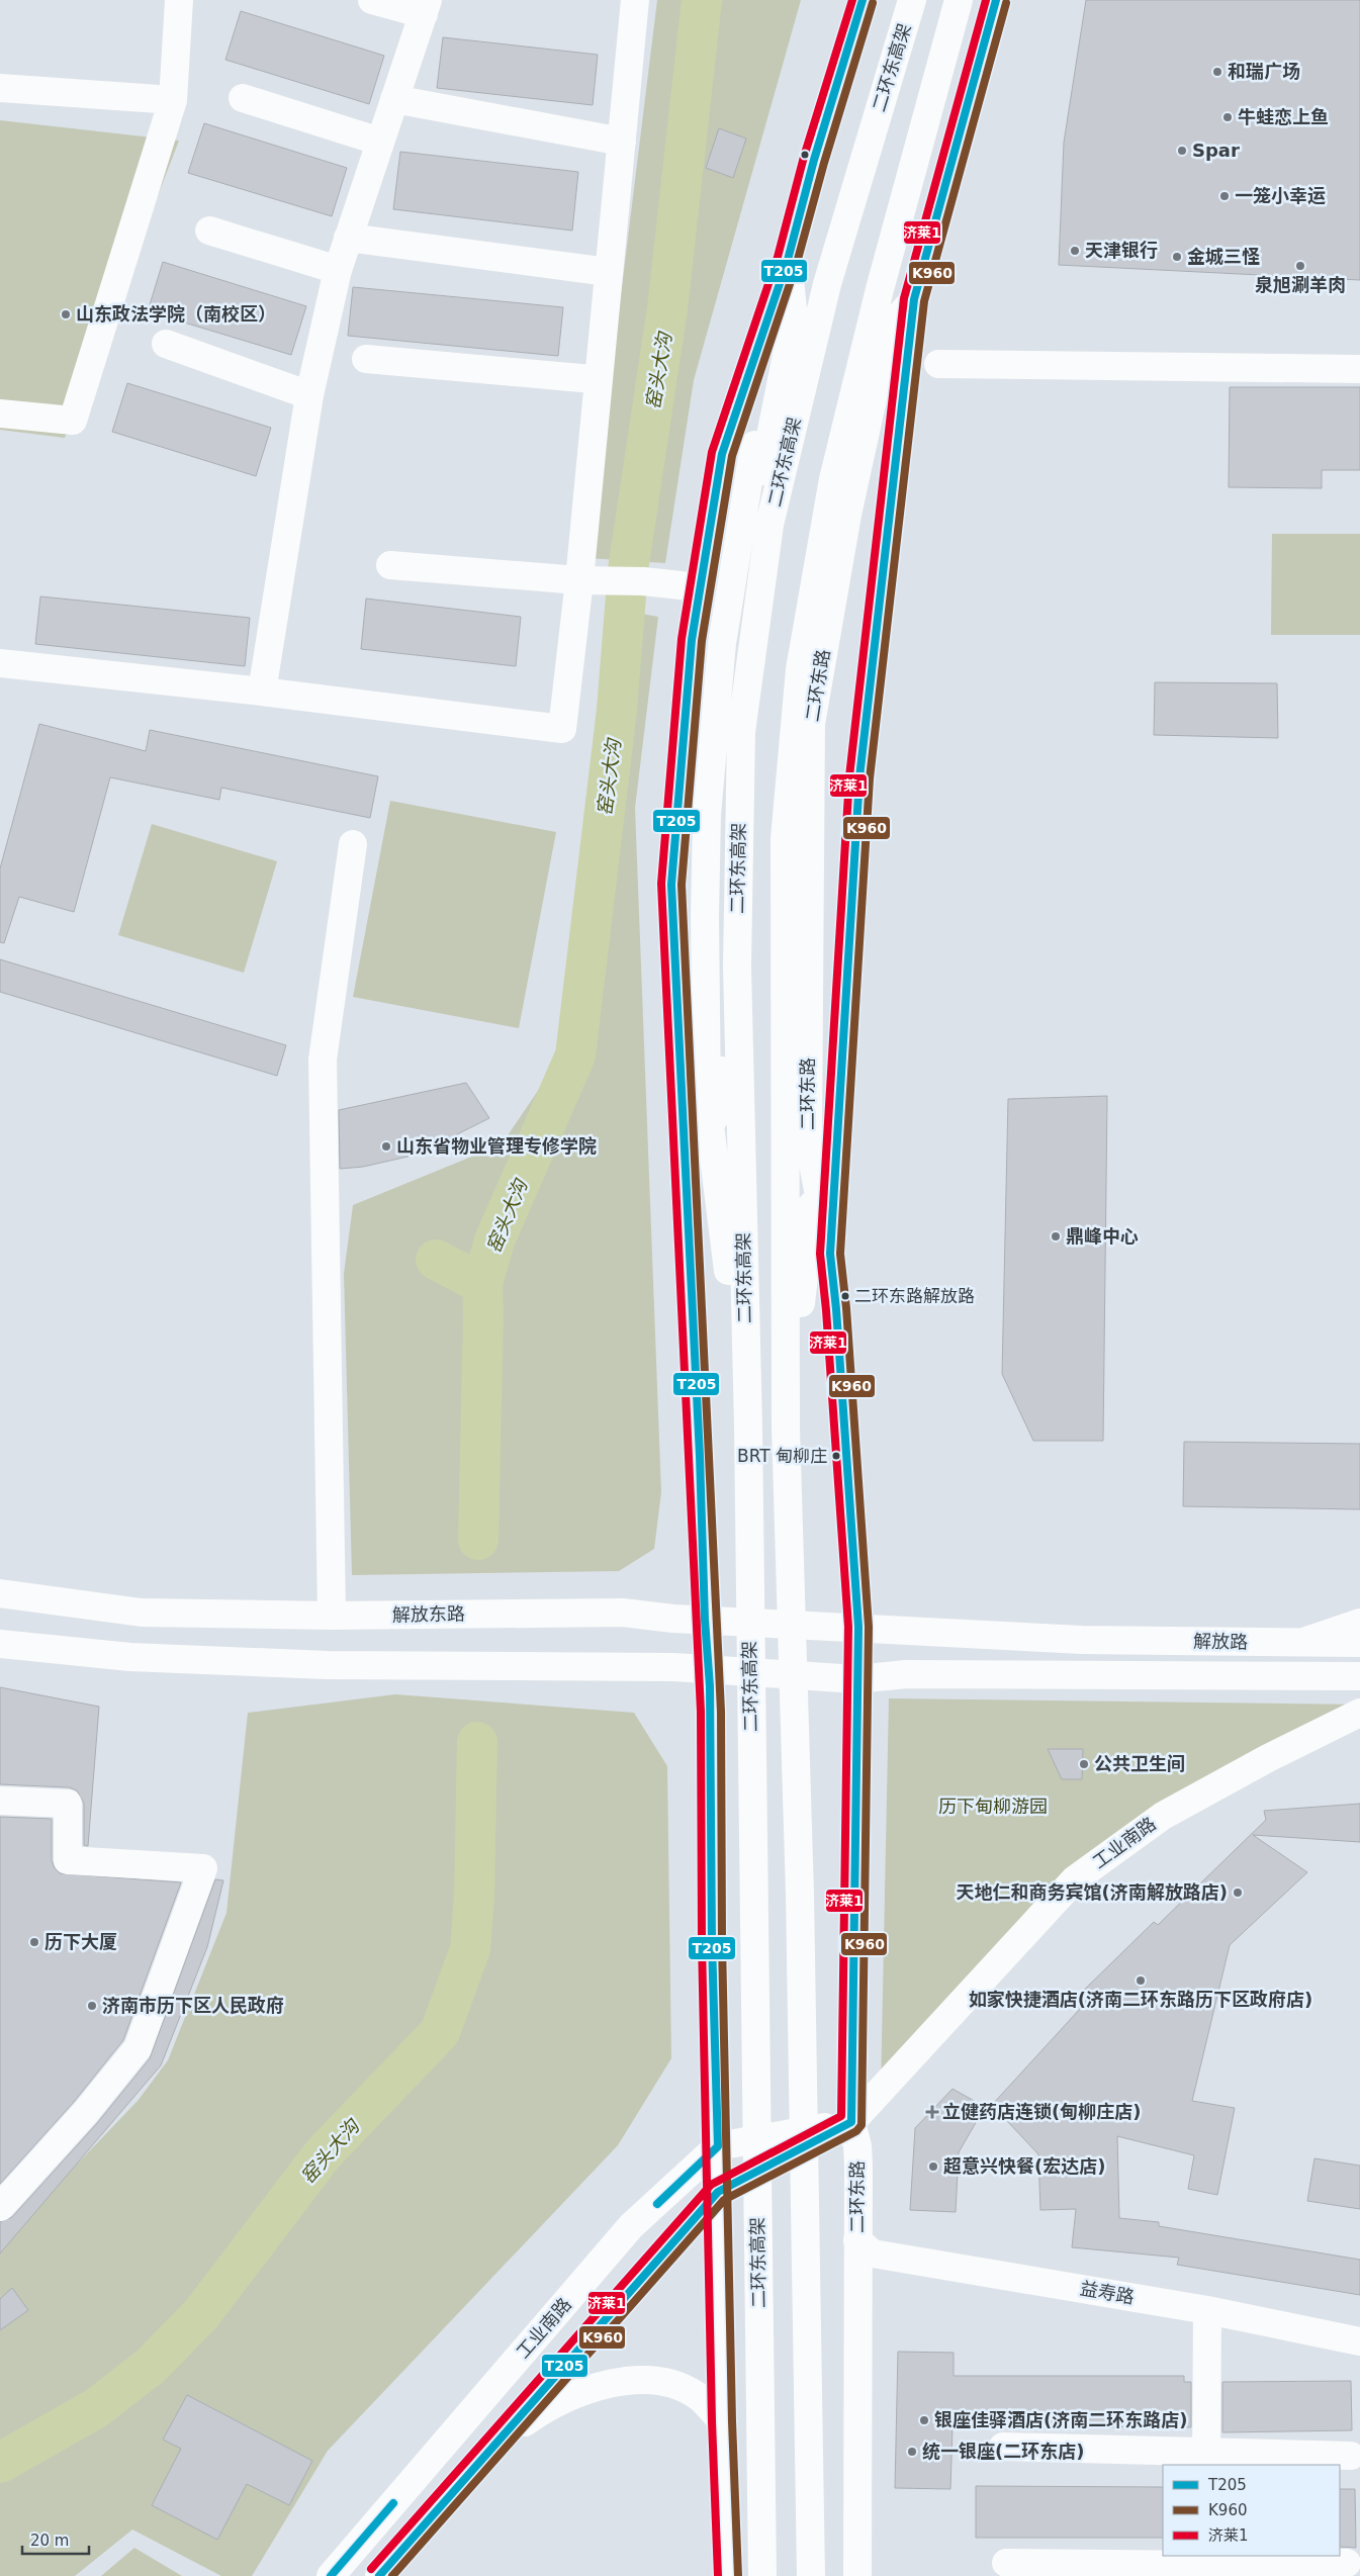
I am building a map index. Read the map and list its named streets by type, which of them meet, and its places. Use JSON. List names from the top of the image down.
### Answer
{
  "streets": {
    "main road": [
      "二环东高架",
      "二环东路",
      "解放东路",
      "解放路",
      "工业南路",
      "益寿路"
    ]
  },
  "crossings": [
    ["二环东路", "解放东路"],
    ["二环东路", "解放路"],
    ["二环东路", "工业南路"],
    ["二环东路", "益寿路"],
    ["解放东路", "解放路"]
  ],
  "water": ["窑头大沟"],
  "parks": ["历下甸柳游园"],
  "places": {
    "other": [
      "和瑞广场",
      "牛蛙恋上鱼",
      "Spar",
      "一笼小幸运",
      "天津银行",
      "金城三怪",
      "泉旭涮羊肉",
      "山东政法学院（南校区）",
      "山东省物业管理专修学院",
      "鼎峰中心",
      "二环东路解放路",
      "BRT 甸柳庄",
      "公共卫生间",
      "天地仁和商务宾馆(济南解放路店)",
      "历下大厦",
      "如家快捷酒店(济南二环东路历下区政府店)",
      "济南市历下区人民政府",
      "超意兴快餐(宏达店)",
      "银座佳驿酒店(济南二环东路店)",
      "统一银座(二环东店)"
    ],
    "health": ["立健药店连锁(甸柳庄店)"]
  },
  "lines": ["transit line T205", "transit line 济莱1", "transit line K960"],
  "legend": ["T205", "K960", "济莱1"],
  "scale_bar": "20 m"
}
